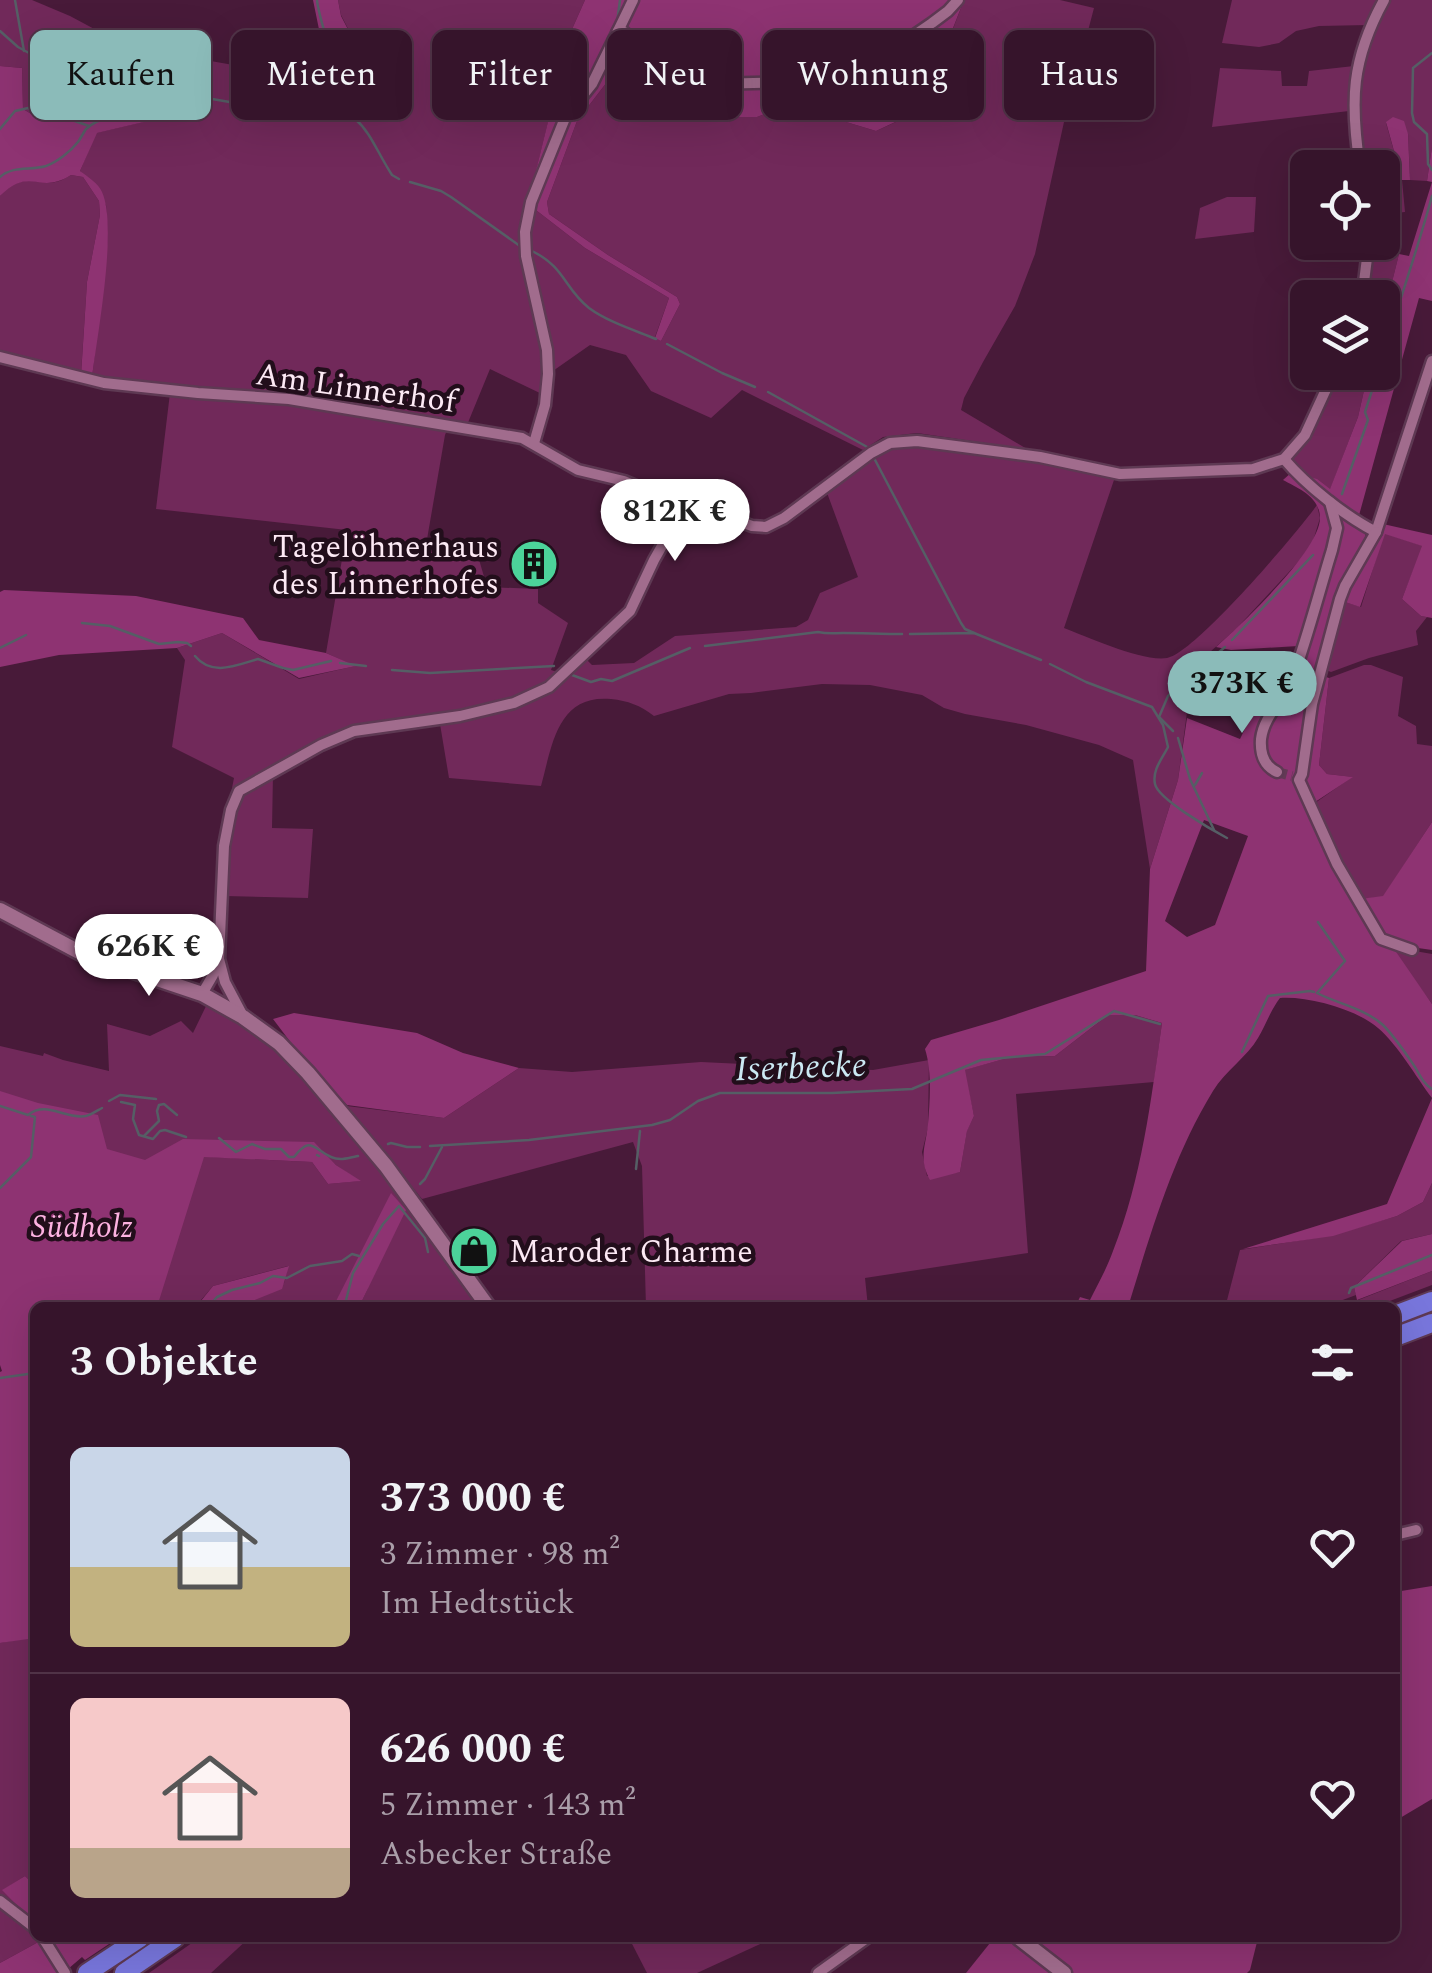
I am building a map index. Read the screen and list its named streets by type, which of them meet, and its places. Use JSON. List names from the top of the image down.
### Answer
{
  "streets": {
    "street": ["Am Linnerhof"]
  },
  "water": ["Iserbecke"],
  "parks": ["Südholz"],
  "places": {
    "building": ["Tagelöhnerhaus des Linnerhofes"],
    "shop": ["Maroder Charme"]
  },
  "page": {
    "chip": [
      "Kaufen",
      "Mieten",
      "Filter",
      "Neu",
      "Wohnung",
      "Haus"
    ],
    "price": ["812K €", "373K €", "626K €"],
    "heading": "3 Objekte",
    "list": [
      {
        "name": "373 000 €",
        "note": "3 Zimmer · 98 m² · Im Hedtstück"
      },
      {
        "name": "626 000 €",
        "note": "5 Zimmer · 143 m² · Asbecker Straße"
      }
    ]
  }
}
